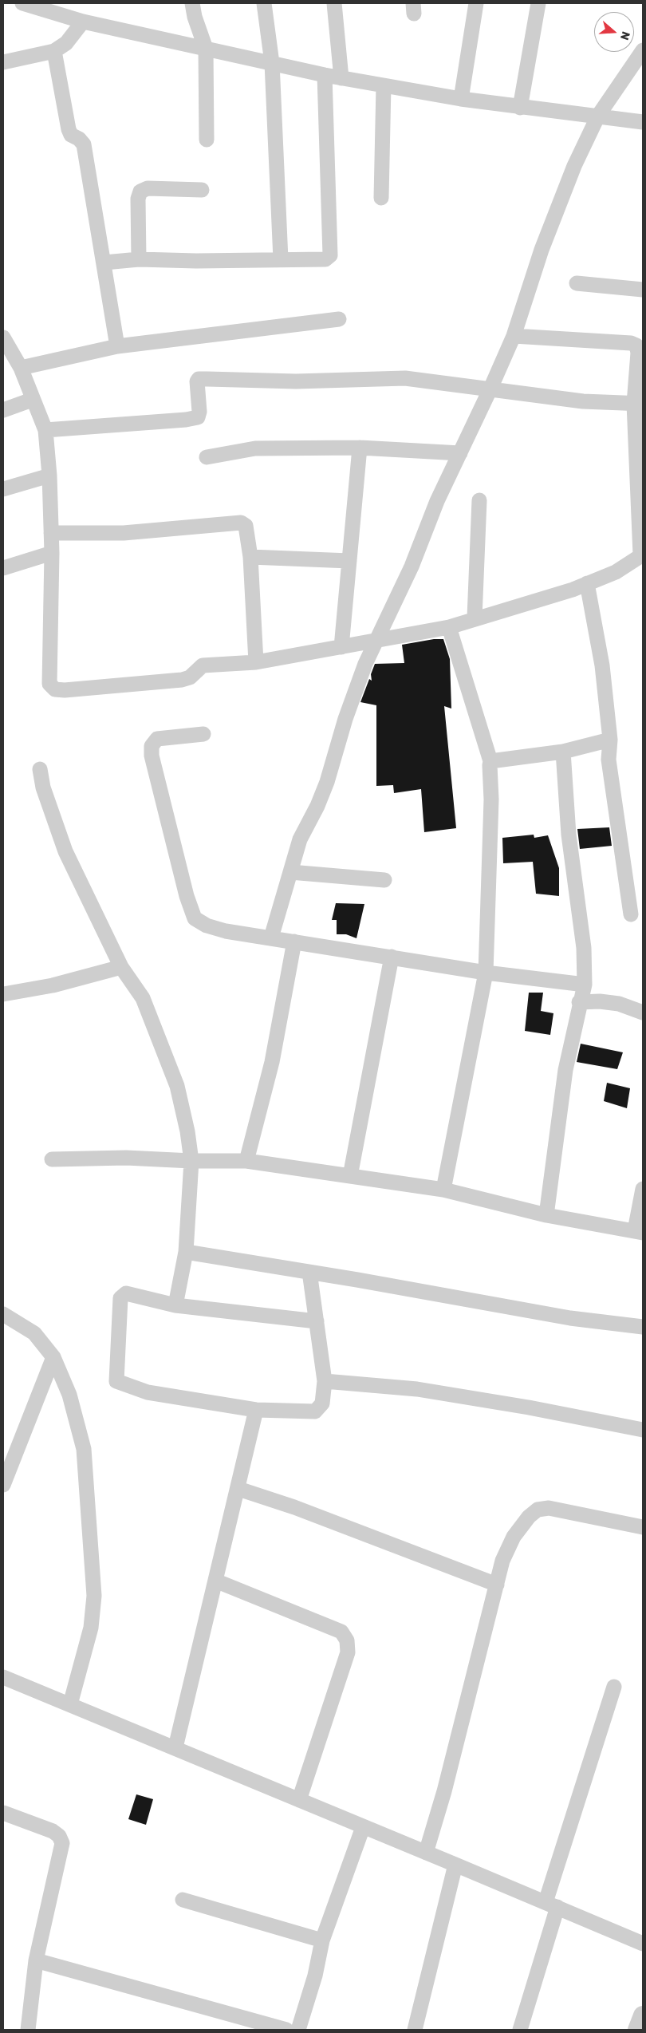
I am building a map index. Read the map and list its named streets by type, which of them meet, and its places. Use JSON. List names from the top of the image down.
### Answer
{
  "north": "right"
}
